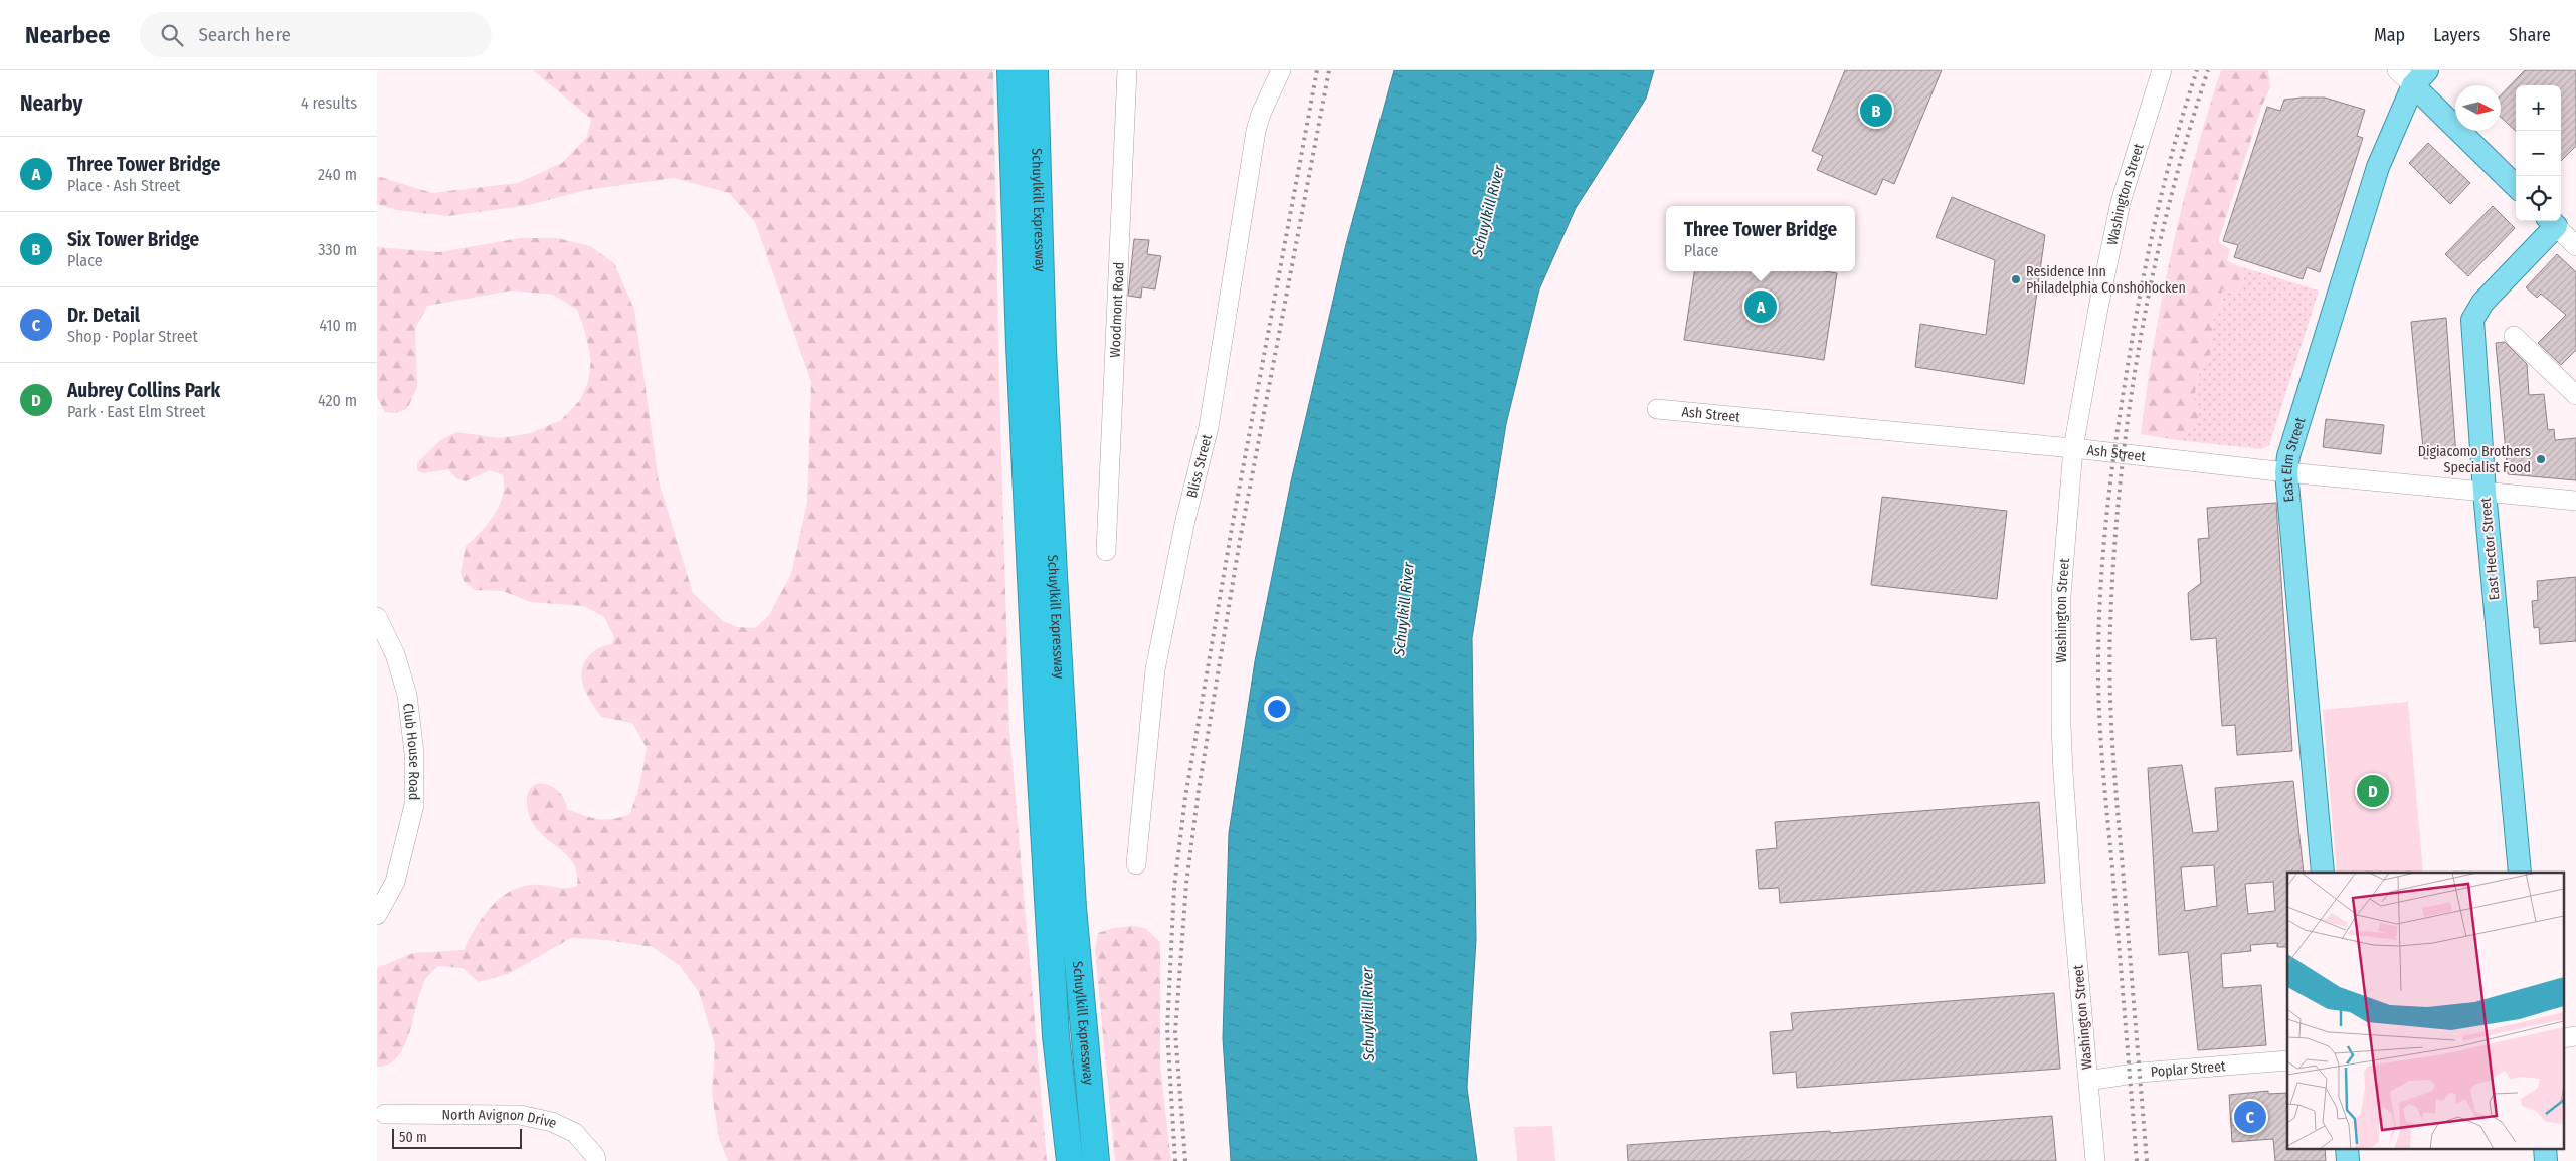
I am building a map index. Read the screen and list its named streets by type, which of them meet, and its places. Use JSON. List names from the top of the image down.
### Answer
{
  "streets": {
    "highway": ["Schuylkill Expressway"],
    "main road": ["East Elm Street", "East Hector Street"],
    "street": [
      "Washington Street",
      "Woodmont Road",
      "Ash Street",
      "Bliss Street",
      "Club House Road",
      "Poplar Street",
      "North Avignon Drive"
    ]
  },
  "crossings": [
    ["Washington Street", "Ash Street"],
    ["Washington Street", "Poplar Street"],
    ["Ash Street", "East Elm Street"],
    ["Ash Street", "East Hector Street"]
  ],
  "water": ["Schuylkill River"],
  "places": ["Residence Inn Philadelphia Conshohocken", "Digiacomo Brothers Specialist Food"],
  "scale_bar": "50 m",
  "north": "right",
  "page": {
    "header": "Nearbee",
    "search": "Search here",
    "nav": ["Map", "Layers", "Share"],
    "heading": ["Nearby", "4 results"],
    "map_buttons": ["+", "−"],
    "pins": [
      "B",
      "A",
      "D",
      "C"
    ],
    "list": [
      {
        "mark": "A",
        "name": "Three Tower Bridge",
        "note": "Place · Ash Street",
        "value": "240 m"
      },
      {
        "mark": "B",
        "name": "Six Tower Bridge",
        "note": "Place",
        "value": "330 m"
      },
      {
        "mark": "C",
        "name": "Dr. Detail",
        "note": "Shop · Poplar Street",
        "value": "410 m"
      },
      {
        "mark": "D",
        "name": "Aubrey Collins Park",
        "note": "Park · East Elm Street",
        "value": "420 m"
      }
    ],
    "popup": ["Three Tower Bridge", "Place"],
    "scale": "50 m"
  }
}
